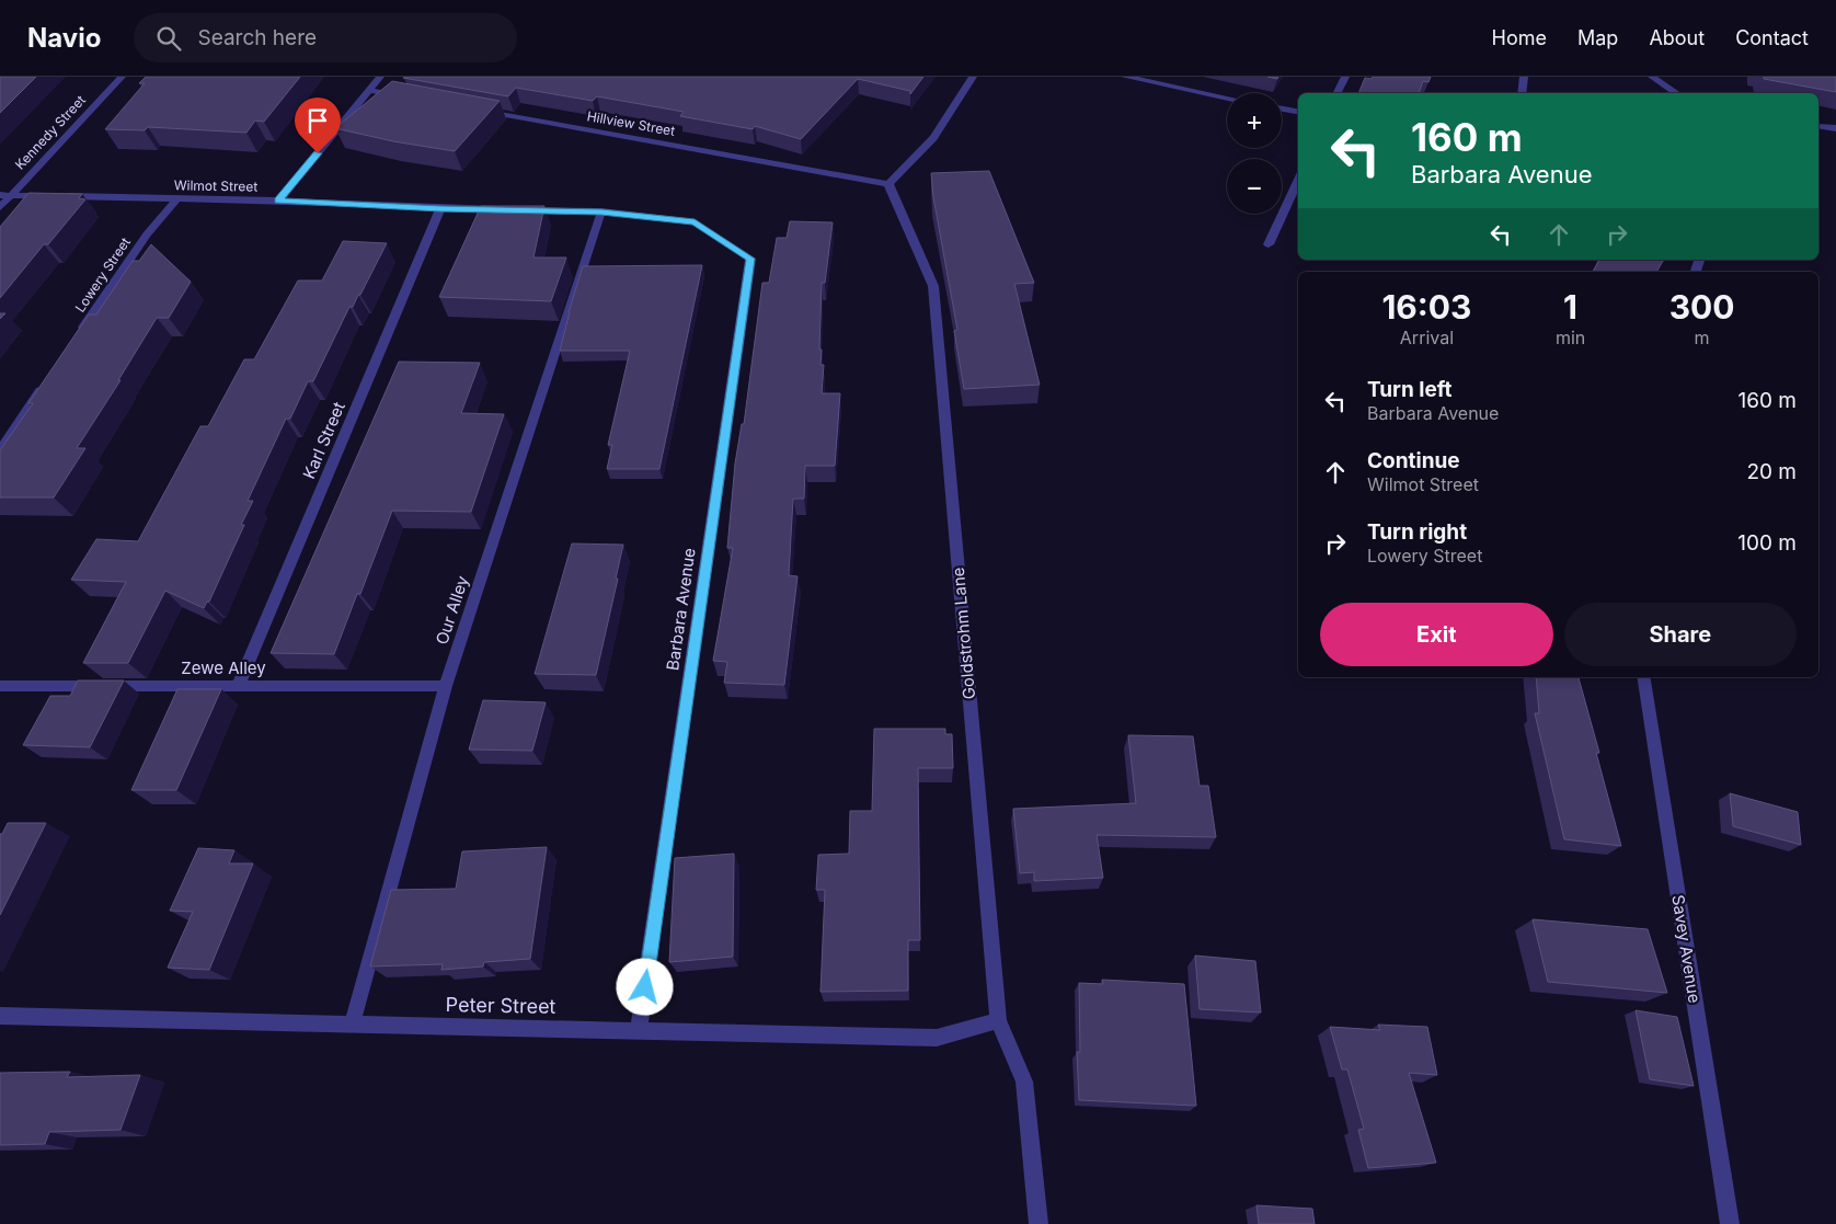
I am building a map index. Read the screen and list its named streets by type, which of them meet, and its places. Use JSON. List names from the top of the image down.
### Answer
{
  "streets": {
    "street": [
      "Hillview Street",
      "Kennedy Street",
      "Wilmot Street",
      "Lowery Street",
      "Karl Street",
      "Barbara Avenue",
      "Our Alley",
      "Goldstrohm Lane",
      "Zewe Alley",
      "Savey Avenue",
      "Peter Street"
    ]
  },
  "crossings": [
    ["Hillview Street", "Goldstrohm Lane"],
    ["Kennedy Street", "Wilmot Street"],
    ["Wilmot Street", "Lowery Street"],
    ["Wilmot Street", "Karl Street"],
    ["Wilmot Street", "Barbara Avenue"],
    ["Wilmot Street", "Our Alley"],
    ["Karl Street", "Zewe Alley"],
    ["Barbara Avenue", "Peter Street"],
    ["Our Alley", "Zewe Alley"],
    ["Our Alley", "Peter Street"],
    ["Goldstrohm Lane", "Peter Street"]
  ],
  "page": {
    "header": "Navio",
    "search": "Search here",
    "nav": [
      "Home",
      "Map",
      "About",
      "Contact"
    ],
    "map_buttons": ["+", "−"],
    "turn": ["160 m", "Barbara Avenue"],
    "eta": [
      "16:03",
      "Arrival",
      "1",
      "min",
      "300",
      "m"
    ],
    "list": [
      {
        "name": "Turn left",
        "note": "Barbara Avenue",
        "value": "160 m"
      },
      {
        "name": "Continue",
        "note": "Wilmot Street",
        "value": "20 m"
      },
      {
        "name": "Turn right",
        "note": "Lowery Street",
        "value": "100 m"
      }
    ],
    "buttons": ["Exit", "Share"]
  }
}
